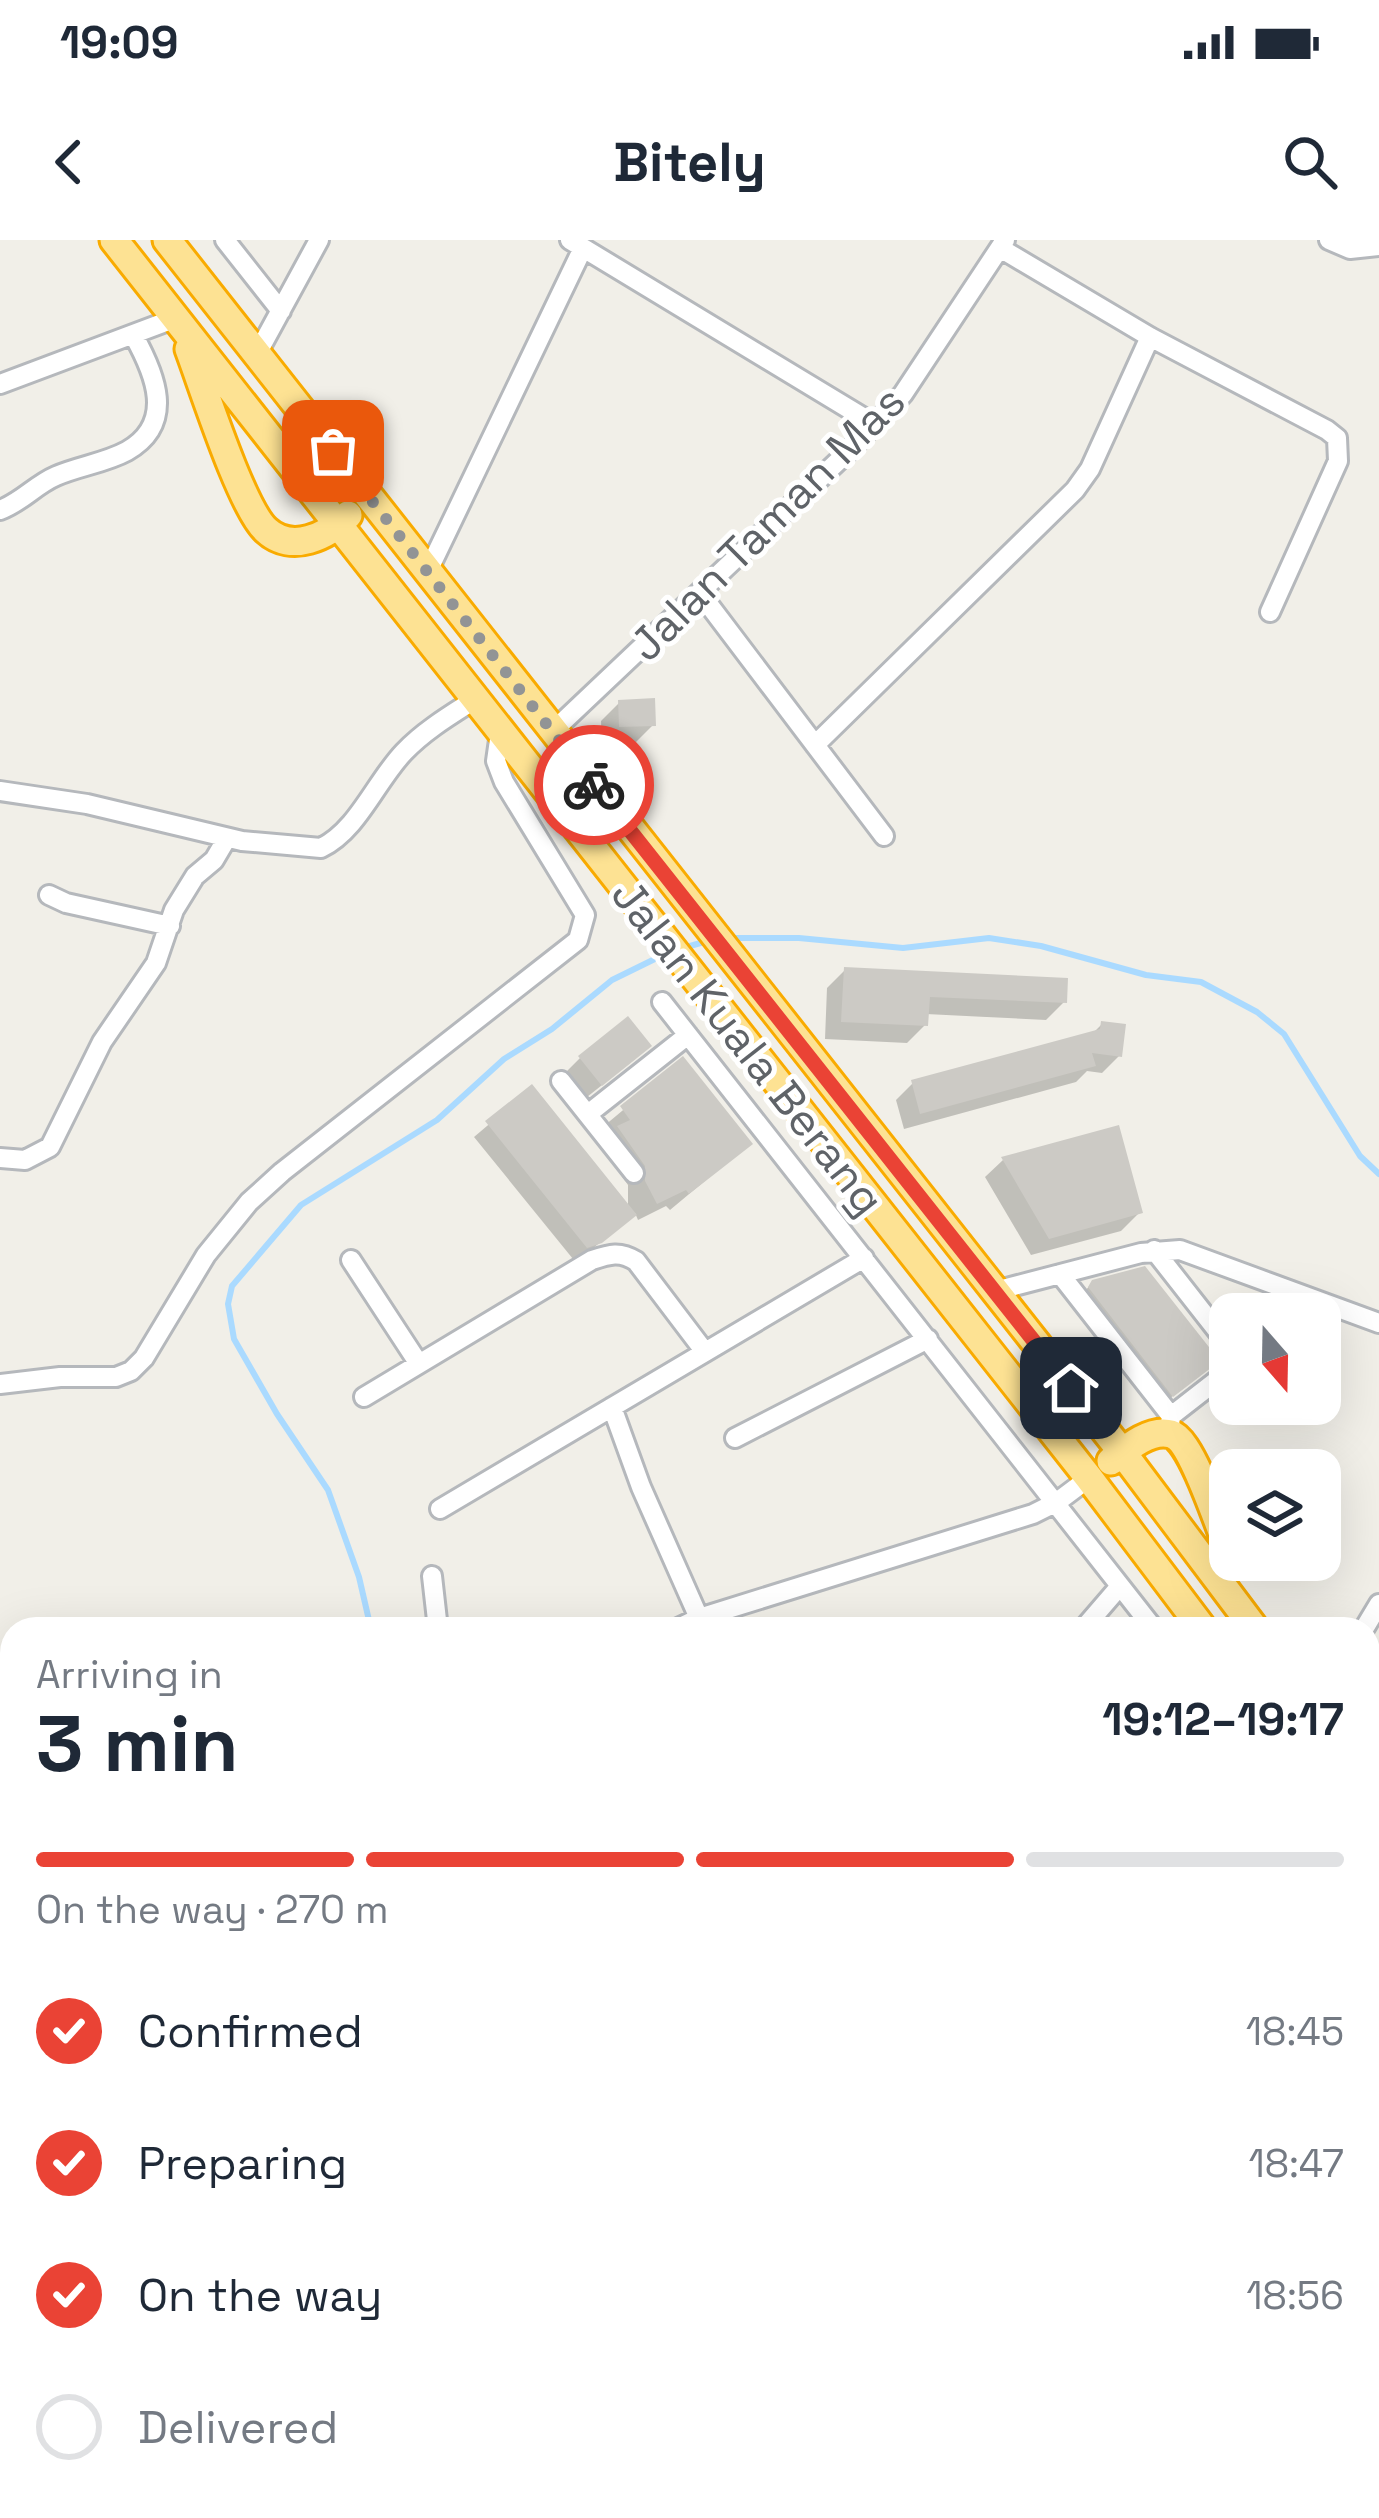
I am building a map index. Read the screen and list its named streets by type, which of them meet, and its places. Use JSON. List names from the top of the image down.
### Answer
{
  "streets": {
    "highway": ["Jalan Kuala Berang"],
    "street": ["Jalan Taman Mas"]
  },
  "crossings": [
    ["Jalan Taman Mas", "Jalan Kuala Berang"]
  ],
  "north": "bottom",
  "page": {
    "status": "19:09",
    "header": "Bitely",
    "heading": ["3 min", "Arriving in", "19:12–19:17"],
    "bar": "On the way · 270 m",
    "list": [
      ["Confirmed", "18:45"],
      ["Preparing", "18:47"],
      ["On the way", "18:56"],
      "Delivered"
    ]
  }
}
